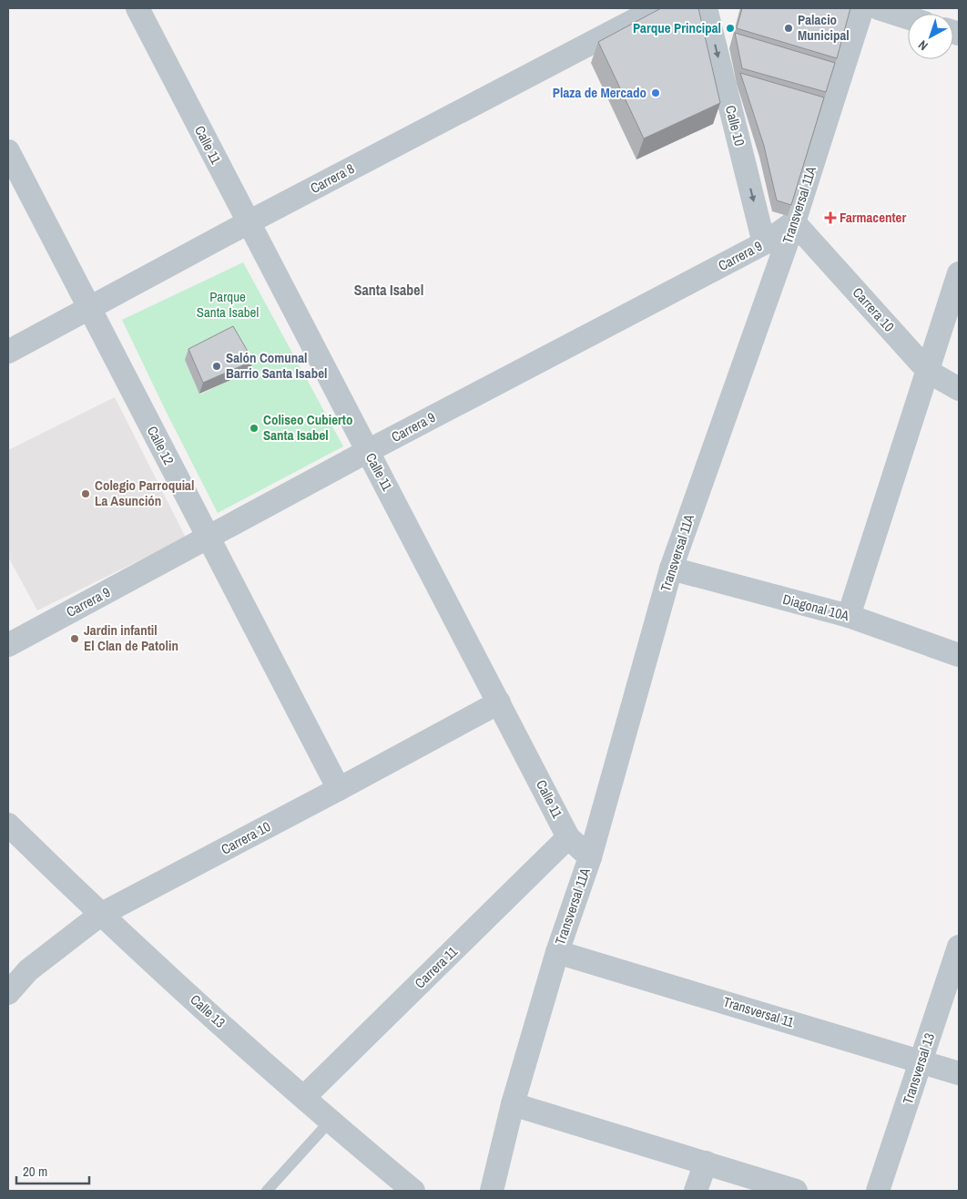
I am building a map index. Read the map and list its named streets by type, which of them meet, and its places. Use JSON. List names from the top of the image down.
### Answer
{
  "streets": {
    "street": [
      "Calle 10",
      "Calle 11",
      "Carrera 8",
      "Transversal 11A",
      "Carrera 9",
      "Carrera 10",
      "Calle 12",
      "Diagonal 10A",
      "Carrera 11",
      "Calle 13",
      "Transversal 11",
      "Transversal 13"
    ]
  },
  "crossings": [
    ["Calle 10", "Carrera 9"],
    ["Calle 11", "Carrera 8"],
    ["Calle 11", "Transversal 11A"],
    ["Calle 11", "Carrera 9"],
    ["Calle 11", "Carrera 10"],
    ["Calle 11", "Carrera 11"],
    ["Carrera 8", "Calle 12"],
    ["Transversal 11A", "Carrera 9"],
    ["Transversal 11A", "Carrera 10"],
    ["Transversal 11A", "Diagonal 10A"],
    ["Transversal 11A", "Transversal 11"],
    ["Carrera 9", "Carrera 10"],
    ["Carrera 9", "Calle 12"],
    ["Carrera 10", "Calle 12"],
    ["Carrera 10", "Calle 13"],
    ["Carrera 11", "Calle 13"],
    ["Transversal 11", "Transversal 13"]
  ],
  "one_way": ["Calle 10"],
  "districts": ["Santa Isabel"],
  "parks": ["Parque Santa Isabel"],
  "places": {
    "other": [
      "Parque Principal",
      "Palacio Municipal",
      "Plaza de Mercado",
      "Salón Comunal Barrio Santa Isabel",
      "Coliseo Cubierto Santa Isabel",
      "Colegio Parroquial La Asunción",
      "Jardin infantil El Clan de Patolin"
    ],
    "health": ["Farmacenter"]
  },
  "scale_bar": "20 m",
  "north": "bottom left"
}
